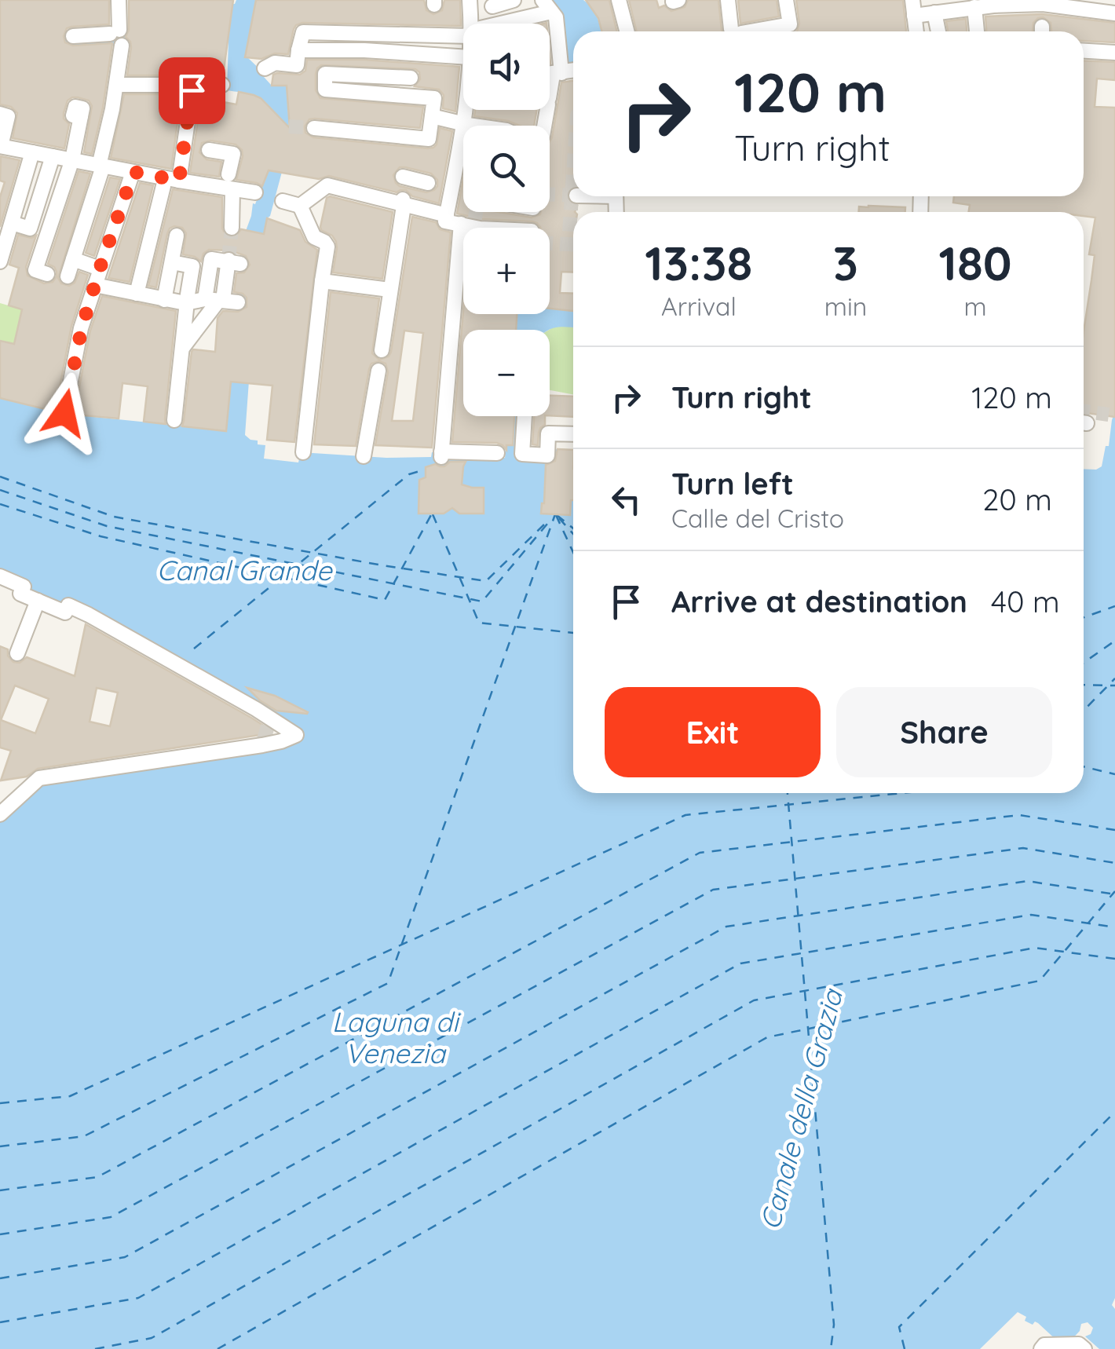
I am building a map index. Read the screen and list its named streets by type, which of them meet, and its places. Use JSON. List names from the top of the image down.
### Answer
{
  "water": ["Canal Grande", "Laguna di Venezia", "Canale della Grazia"],
  "page": {
    "map_buttons": ["+", "−"],
    "turn": ["120 m", "Turn right"],
    "eta": [
      "13:38",
      "Arrival",
      "3",
      "min",
      "180",
      "m"
    ],
    "list": [
      {
        "name": "Turn right",
        "value": "120 m"
      },
      {
        "name": "Turn left",
        "note": "Calle del Cristo",
        "value": "20 m"
      },
      {
        "name": "Arrive at destination",
        "value": "40 m"
      }
    ],
    "buttons": ["Exit", "Share"]
  }
}
